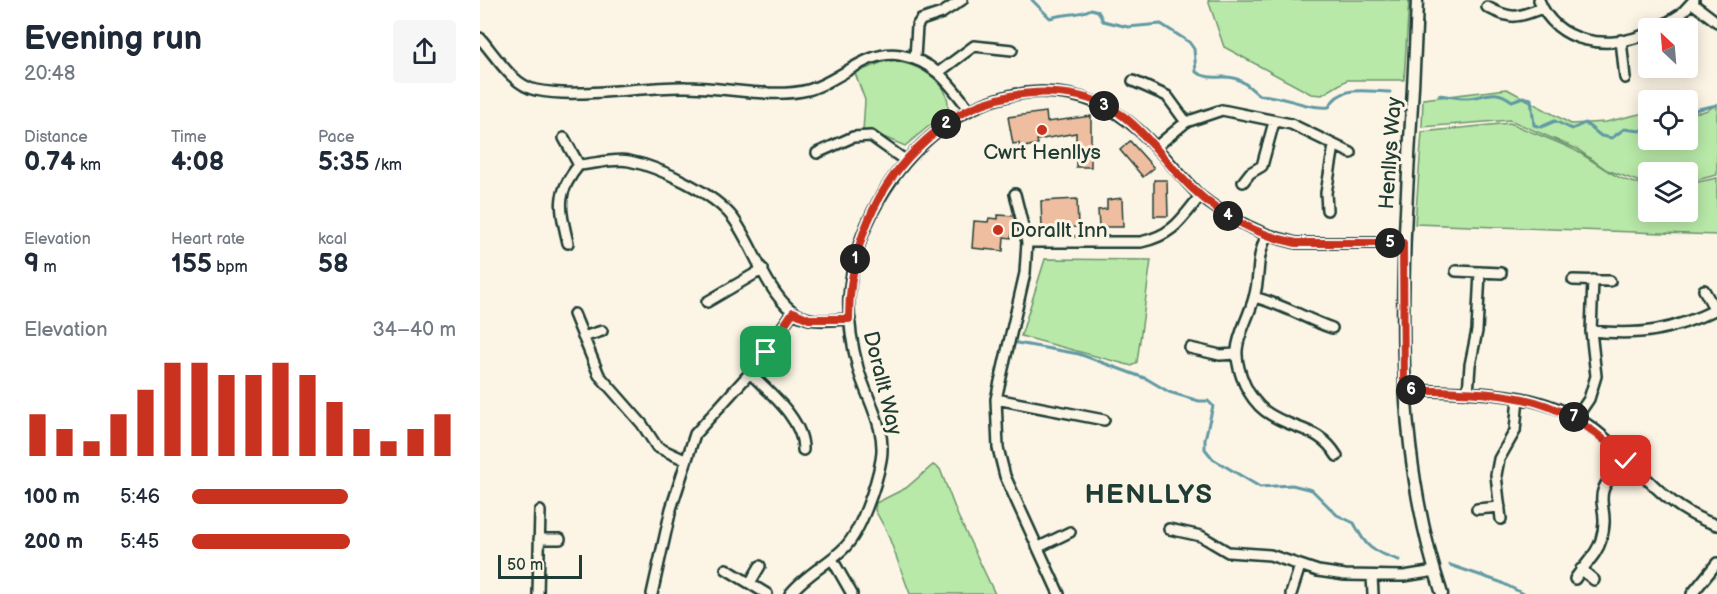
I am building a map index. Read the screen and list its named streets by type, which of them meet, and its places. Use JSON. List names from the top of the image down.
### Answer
{
  "streets": {
    "street": ["Henllys Way", "Dorallt Way"]
  },
  "crossings": [
    ["Henllys Way", "Dorallt Way"]
  ],
  "districts": ["HENLLYS"],
  "places": ["Cwrt Henllys", "Dorallt Inn"],
  "scale_bar": "50 m",
  "north": "top left",
  "page": {
    "heading": ["Evening run", "20:48"],
    "pins": [
      "3",
      "2",
      "4",
      "5",
      "1",
      "6",
      "7"
    ],
    "stats": [
      ["Distance", "0.74 km"],
      ["Time", "4:08"],
      ["Pace", "5:35 /km"],
      ["Elevation", "9 m"],
      ["Heart rate", "155 bpm"],
      ["kcal", "58"]
    ],
    "chart": ["Elevation", "34–40 m"],
    "list": [
      {
        "name": "100 m",
        "note": "5:46"
      },
      {
        "name": "200 m",
        "note": "5:45"
      }
    ],
    "scale": "50 m"
  }
}
